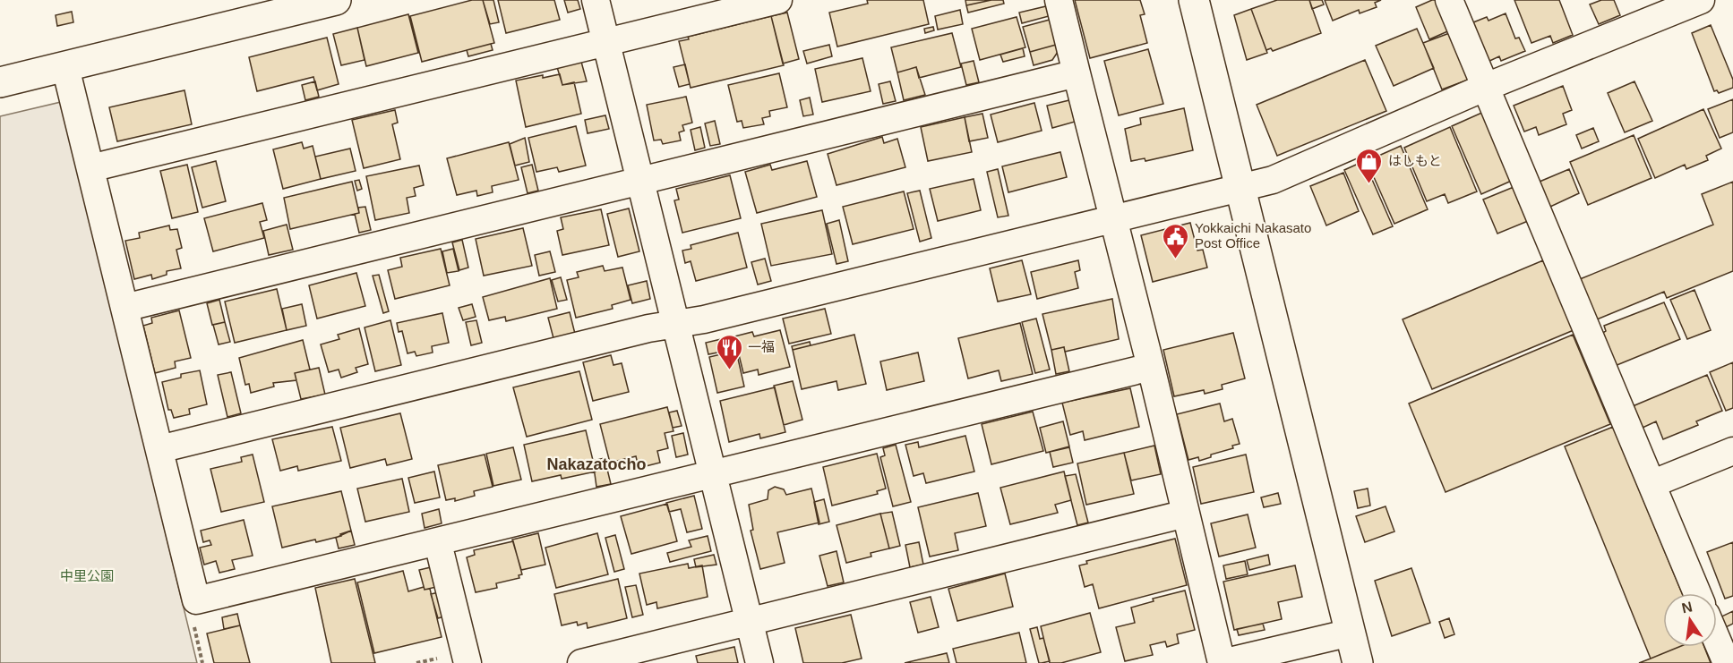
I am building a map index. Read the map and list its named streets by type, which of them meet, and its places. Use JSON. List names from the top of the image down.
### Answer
{
  "districts": ["Nakazatocho"],
  "parks": ["中里公園"],
  "places": {
    "shop": ["はしもと"],
    "public building": ["Yokkaichi Nakasato Post Office"],
    "restaurant": ["一福"]
  },
  "north": "top"
}
